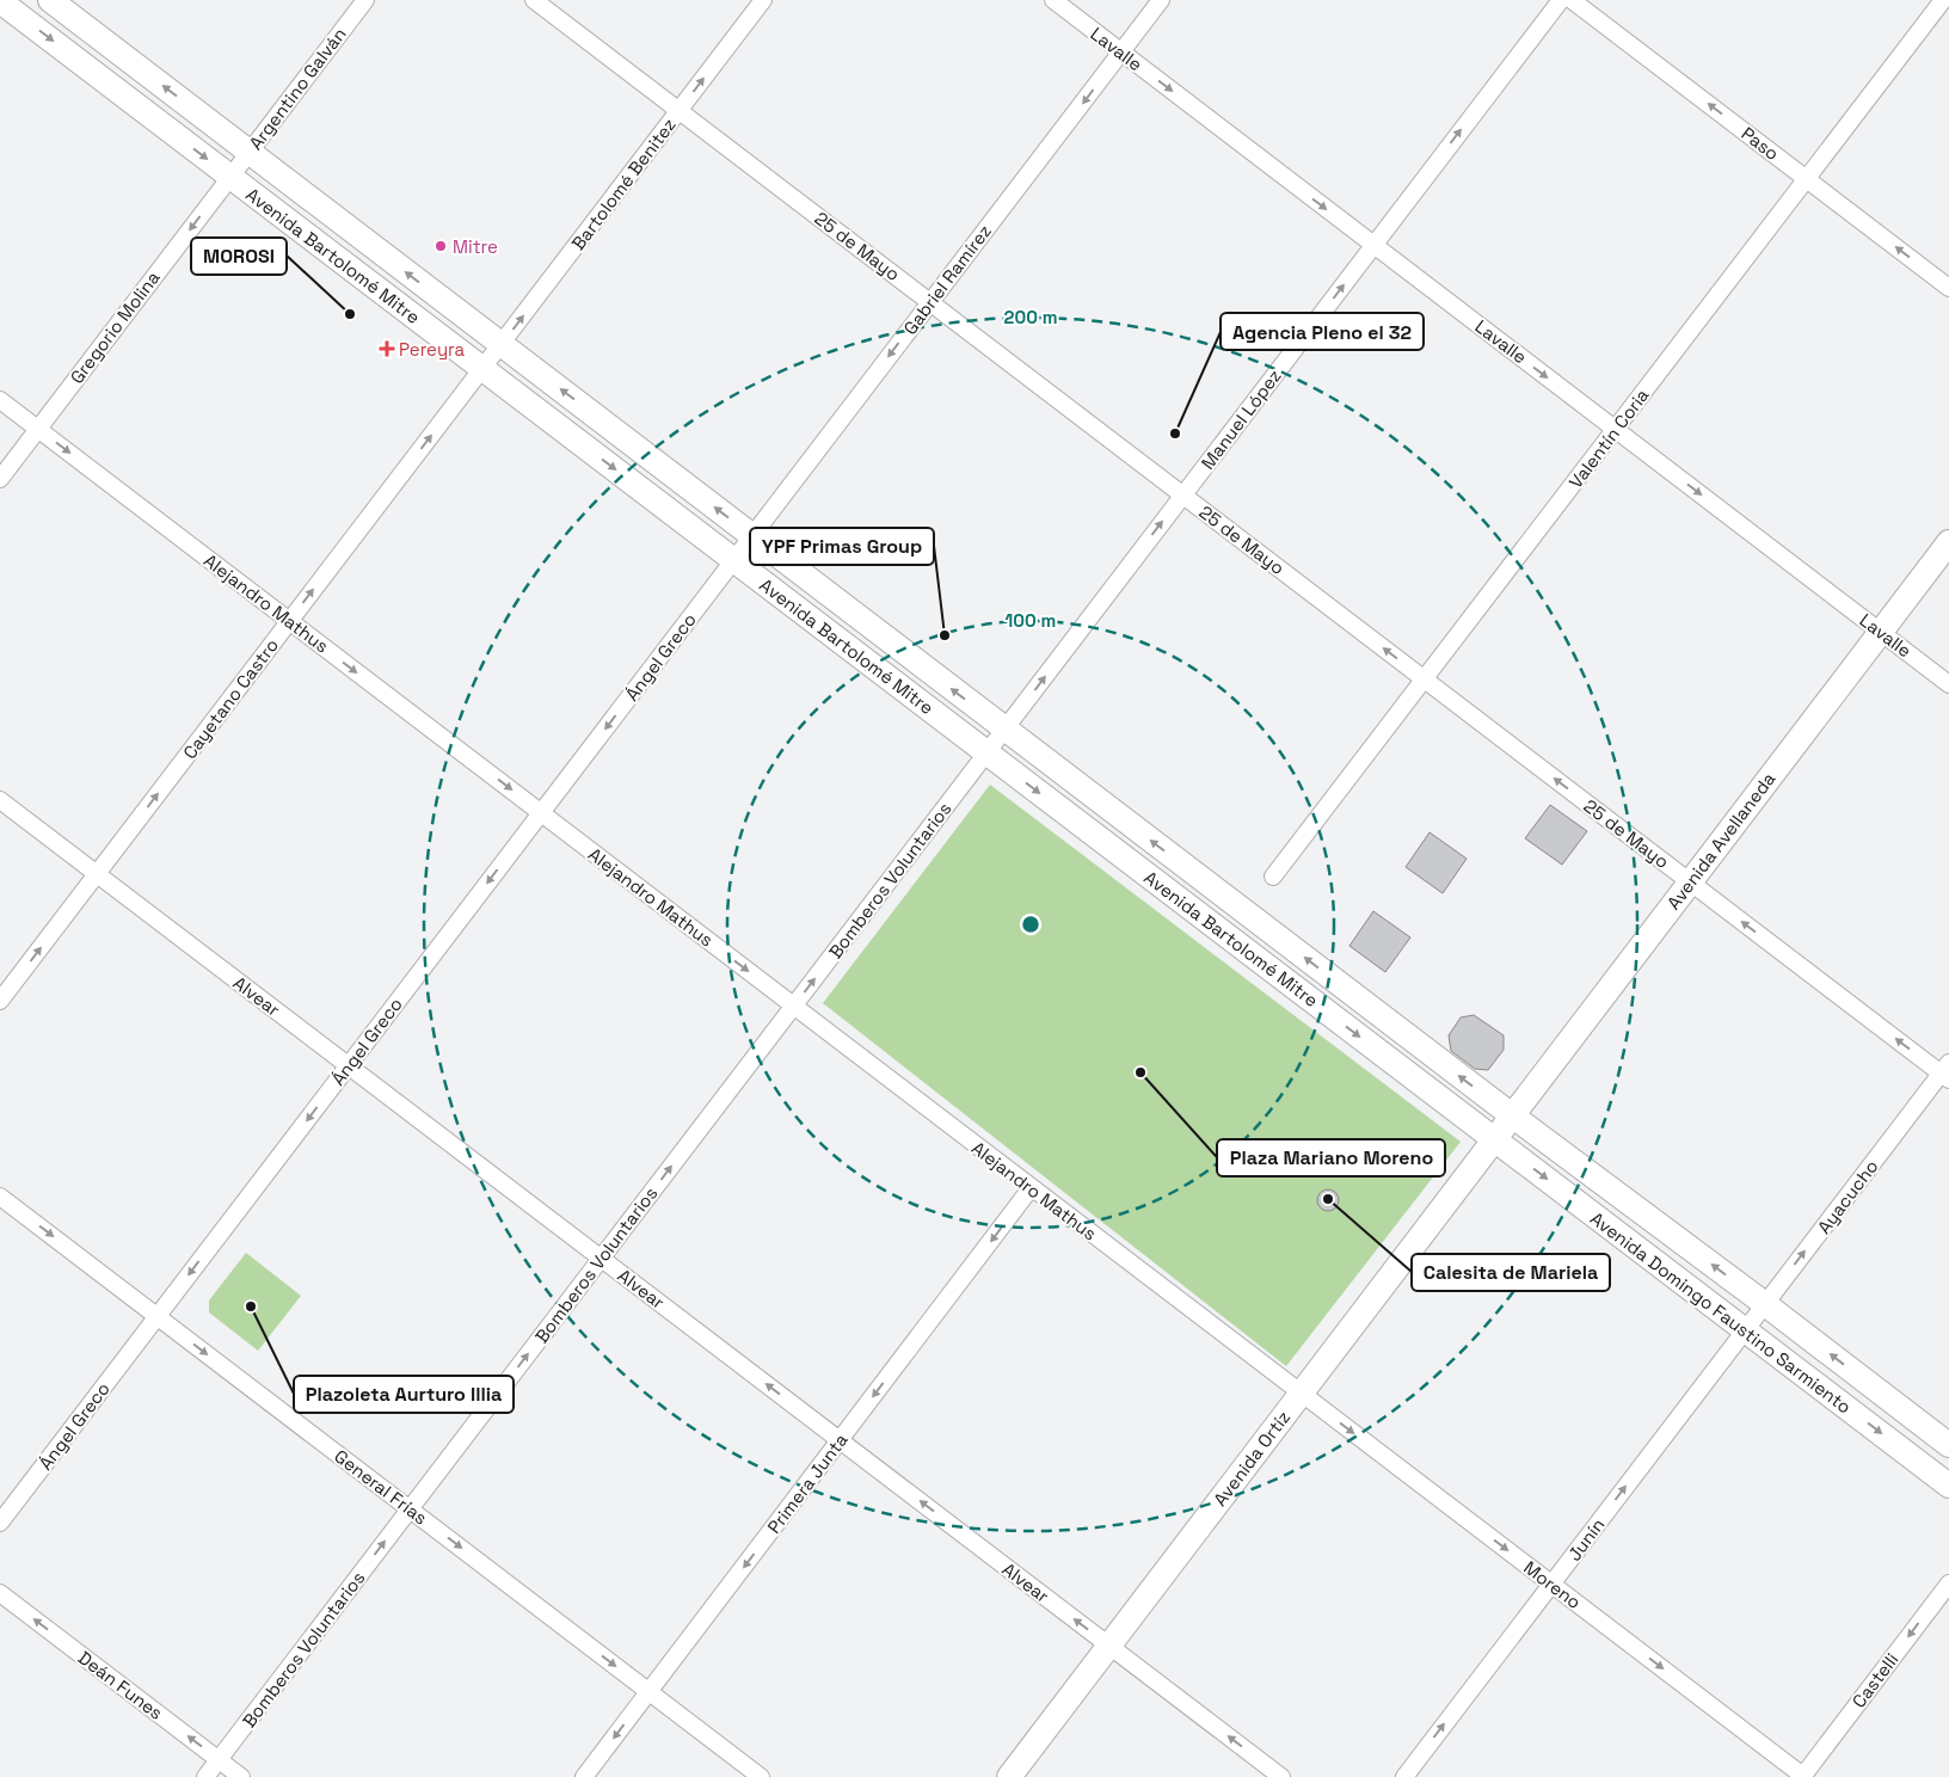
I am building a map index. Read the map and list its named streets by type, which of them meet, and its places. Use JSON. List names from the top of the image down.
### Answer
{
  "streets": {
    "main road": [
      "Avenida Bartolomé Mitre",
      "Avenida Avellaneda",
      "Avenida Domingo Faustino Sarmiento",
      "Avenida Ortíz"
    ],
    "street": [
      "Lavalle",
      "Argentino Galván",
      "Paso",
      "Bartolomé Benitez",
      "25 de Mayo",
      "Gabriel Ramírez",
      "Gregorio Molina",
      "Manuel López",
      "Valentín Coria",
      "Alejandro Mathus",
      "Ángel Greco",
      "Cayetano Castro",
      "Bomberos Voluntarios",
      "Alvear",
      "Ayacucho",
      "Primera Junta",
      "General Frías",
      "Junín",
      "Moreno",
      "Castelli",
      "Deán Funes"
    ]
  },
  "crossings": [
    ["Lavalle", "Gabriel Ramírez"],
    ["Lavalle", "Manuel López"],
    ["Lavalle", "Valentín Coria"],
    ["Lavalle", "Avenida Avellaneda"],
    ["Argentino Galván", "Avenida Bartolomé Mitre"],
    ["Argentino Galván", "Gregorio Molina"],
    ["Paso", "Valentín Coria"],
    ["Bartolomé Benitez", "25 de Mayo"],
    ["Bartolomé Benitez", "Avenida Bartolomé Mitre"],
    ["Bartolomé Benitez", "Cayetano Castro"],
    ["25 de Mayo", "Gabriel Ramírez"],
    ["25 de Mayo", "Manuel López"],
    ["25 de Mayo", "Valentín Coria"],
    ["25 de Mayo", "Avenida Avellaneda"],
    ["25 de Mayo", "Ayacucho"],
    ["Avenida Bartolomé Mitre", "Gabriel Ramírez"],
    ["Avenida Bartolomé Mitre", "Gregorio Molina"],
    ["Avenida Bartolomé Mitre", "Manuel López"],
    ["Avenida Bartolomé Mitre", "Ángel Greco"],
    ["Avenida Bartolomé Mitre", "Cayetano Castro"],
    ["Avenida Bartolomé Mitre", "Avenida Avellaneda"],
    ["Avenida Bartolomé Mitre", "Bomberos Voluntarios"],
    ["Avenida Bartolomé Mitre", "Avenida Domingo Faustino Sarmiento"],
    ["Avenida Bartolomé Mitre", "Avenida Ortíz"],
    ["Gabriel Ramírez", "Ángel Greco"],
    ["Gregorio Molina", "Alejandro Mathus"],
    ["Manuel López", "Bomberos Voluntarios"],
    ["Alejandro Mathus", "Ángel Greco"],
    ["Alejandro Mathus", "Cayetano Castro"],
    ["Alejandro Mathus", "Bomberos Voluntarios"],
    ["Alejandro Mathus", "Avenida Ortíz"],
    ["Alejandro Mathus", "Primera Junta"],
    ["Alejandro Mathus", "Moreno"],
    ["Ángel Greco", "Alvear"],
    ["Ángel Greco", "General Frías"],
    ["Cayetano Castro", "Alvear"],
    ["Avenida Avellaneda", "Avenida Domingo Faustino Sarmiento"],
    ["Avenida Avellaneda", "Avenida Ortíz"],
    ["Bomberos Voluntarios", "Alvear"],
    ["Bomberos Voluntarios", "General Frías"],
    ["Bomberos Voluntarios", "Deán Funes"],
    ["Alvear", "Avenida Ortíz"],
    ["Alvear", "Primera Junta"],
    ["Ayacucho", "Avenida Domingo Faustino Sarmiento"],
    ["Ayacucho", "Junín"],
    ["Avenida Domingo Faustino Sarmiento", "Avenida Ortíz"],
    ["Avenida Domingo Faustino Sarmiento", "Junín"],
    ["Avenida Ortíz", "Moreno"],
    ["Primera Junta", "General Frías"],
    ["Junín", "Moreno"],
    ["Moreno", "Castelli"]
  ],
  "one_way": [
    "Lavalle",
    "Paso",
    "Bartolomé Benitez",
    "25 de Mayo",
    "Gabriel Ramírez",
    "Gregorio Molina",
    "Manuel López",
    "Alejandro Mathus",
    "Ángel Greco",
    "Cayetano Castro",
    "Bomberos Voluntarios",
    "Alvear",
    "Ayacucho",
    "Primera Junta",
    "General Frías",
    "Junín",
    "Moreno",
    "Castelli",
    "Deán Funes"
  ],
  "places": {
    "other": [
      "Mitre",
      "MOROSI",
      "Agencia Pleno el 32",
      "YPF Primas Group",
      "Plaza Mariano Moreno",
      "Calesita de Mariela",
      "Plazoleta Aurturo Illia"
    ],
    "health": ["Pereyra"]
  },
  "rings": ["200 m", "100 m"]
}
